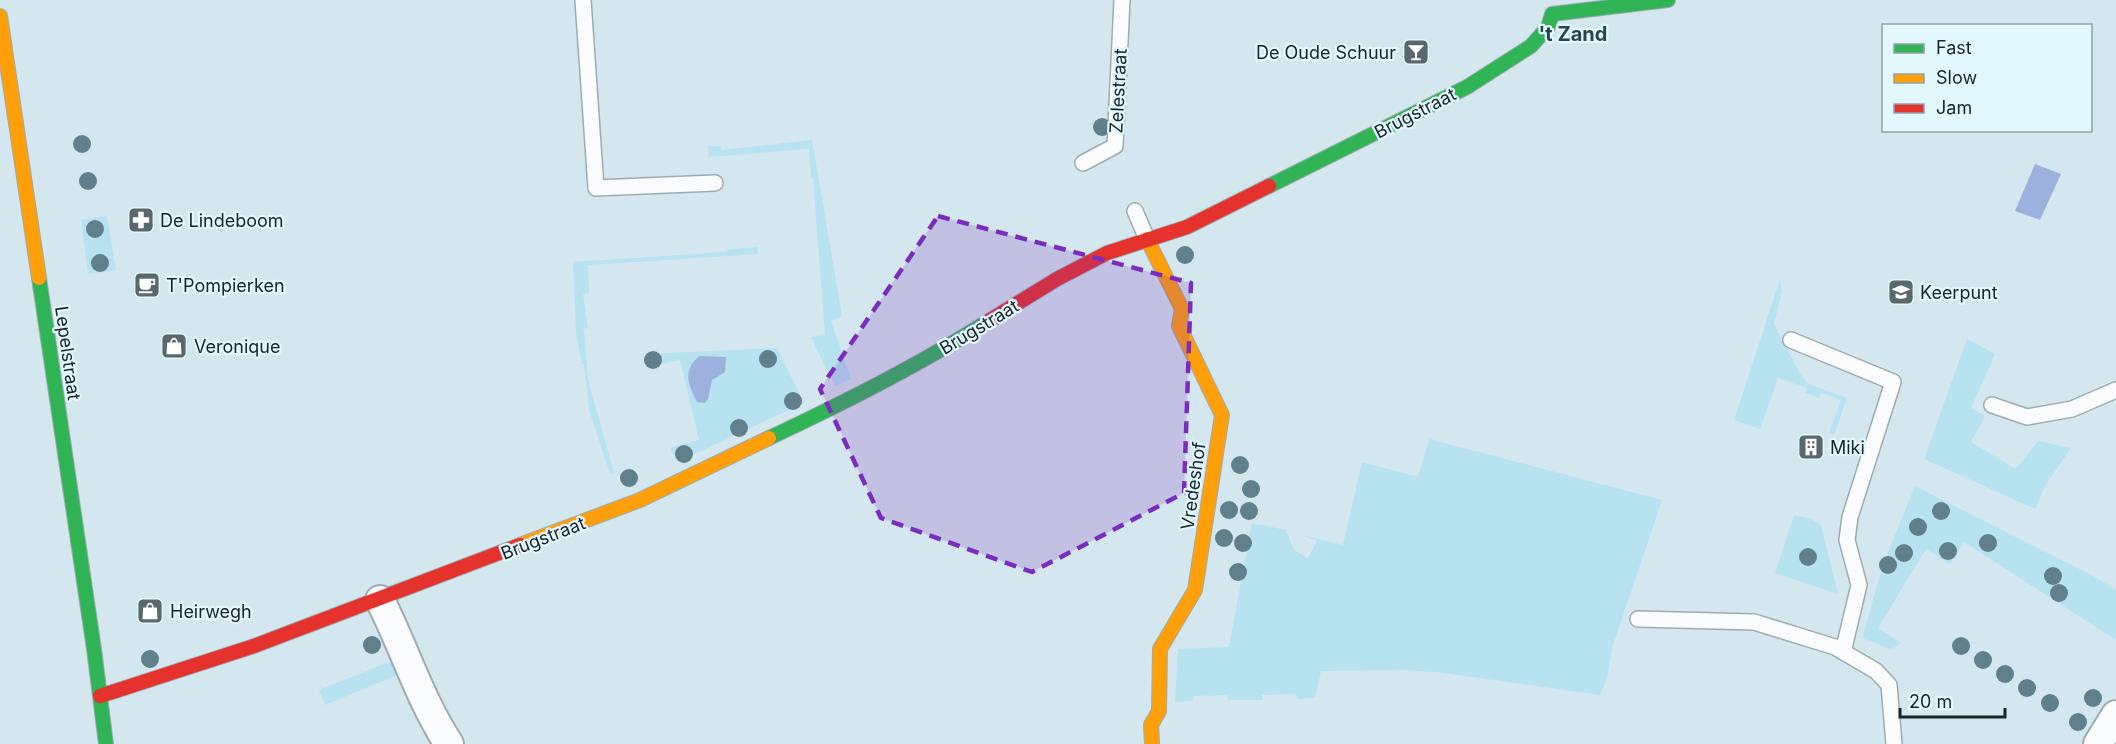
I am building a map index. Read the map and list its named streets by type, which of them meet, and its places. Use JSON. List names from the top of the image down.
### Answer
{
  "streets": {
    "street": ["Brugstraat", "Lepelstraat", "Vredeshof"],
    "lane": ["Zelestraat"]
  },
  "crossings": [
    ["Brugstraat", "Lepelstraat"],
    ["Brugstraat", "Vredeshof"]
  ],
  "districts": ["'t Zand"],
  "places": {
    "bar": ["De Oude Schuur"],
    "pharmacy": ["De Lindeboom"],
    "cafe": ["T'Pompierken"],
    "school or university": ["Keerpunt"],
    "shop": ["Veronique", "Heirwegh"],
    "building": ["Miki"]
  },
  "legend": ["Fast", "Slow", "Jam"],
  "scale_bar": "20 m"
}
